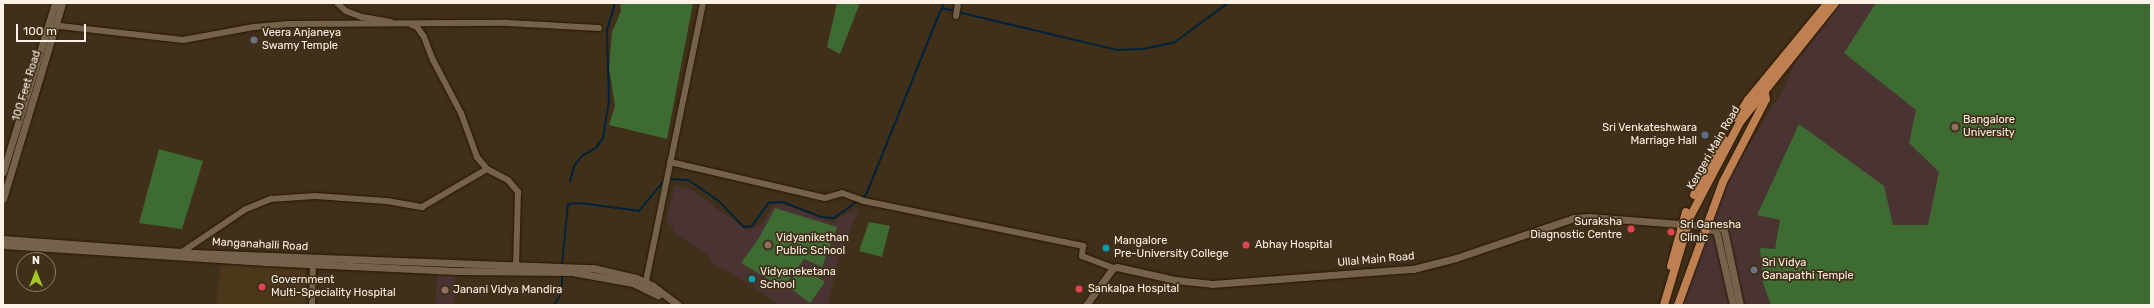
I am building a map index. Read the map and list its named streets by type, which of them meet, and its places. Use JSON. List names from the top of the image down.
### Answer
{
  "streets": {
    "main road": [
      "100 Feet Road",
      "Kengeri Main Road",
      "Manganahalli Road",
      "Ullal Main Road"
    ]
  },
  "crossings": [
    ["Kengeri Main Road", "Ullal Main Road"]
  ],
  "places": [
    "Veera Anjaneya Swamy Temple",
    "Bangalore University",
    "Sri Venkateshwara Marriage Hall",
    "Suraksha Diagnostic Centre",
    "Sri Ganesha Clinic",
    "Vidyanikethan Public School",
    "Abhay Hospital",
    "Mangalore Pre-University College",
    "Sri Vidya Ganapathi Temple",
    "Vidyaneketana School",
    "Government Multi-Speciality Hospital",
    "Sankalpa Hospital",
    "Janani Vidya Mandira"
  ],
  "scale_bar": "100 m",
  "north": "top"
}
